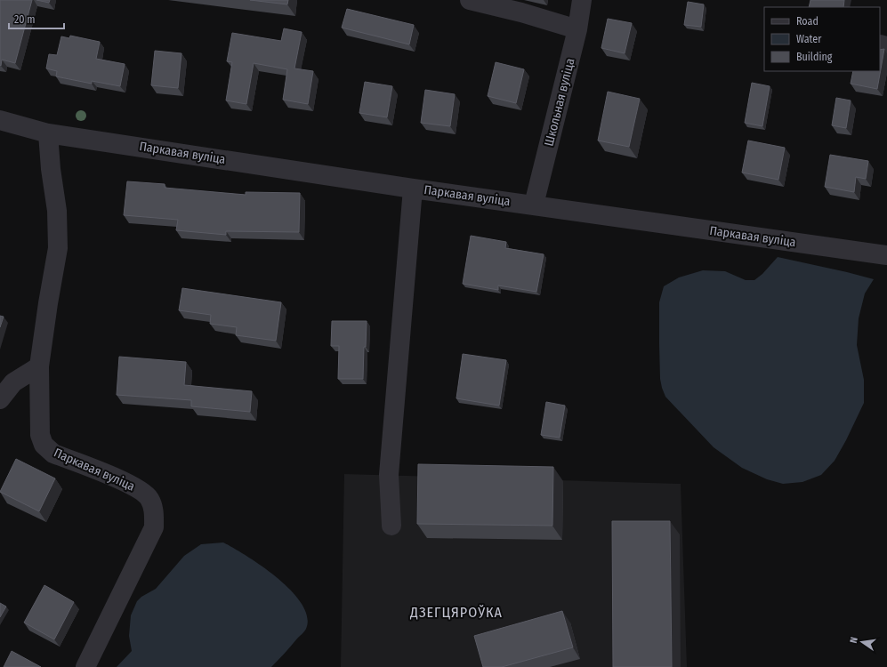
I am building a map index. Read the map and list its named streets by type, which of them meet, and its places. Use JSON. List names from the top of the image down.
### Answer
{
  "streets": {
    "street": ["Школьная вуліца", "Паркавая вуліца"]
  },
  "crossings": [
    ["Школьная вуліца", "Паркавая вуліца"]
  ],
  "districts": ["ДЗЕГЦЯРОЎКА"],
  "legend": ["Road", "Water", "Building"],
  "scale_bar": "20 m",
  "north": "left"
}
